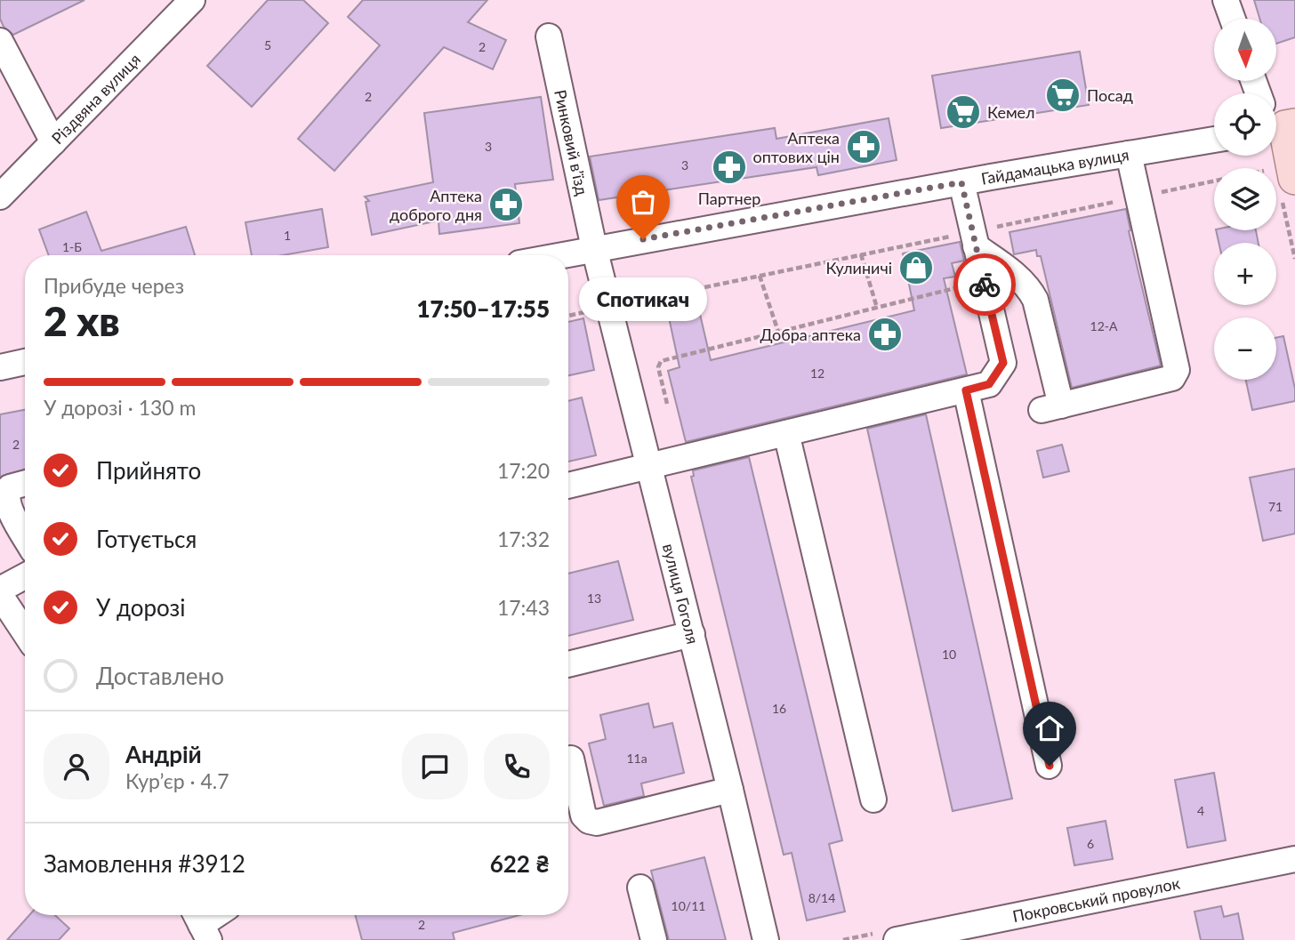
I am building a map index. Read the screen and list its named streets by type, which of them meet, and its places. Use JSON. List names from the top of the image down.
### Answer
{
  "streets": {
    "street": [
      "Різдвяна вулиця",
      "Ринковий в’їзд",
      "Гайдамацька вулиця",
      "вулиця Гоголя",
      "Покровський провулок"
    ]
  },
  "crossings": [
    ["Ринковий в’їзд", "Гайдамацька вулиця"],
    ["Ринковий в’їзд", "вулиця Гоголя"],
    ["Гайдамацька вулиця", "вулиця Гоголя"]
  ],
  "places": {
    "supermarket": ["Посад", "Кемел"],
    "pharmacy": [
      "Аптека оптових цін",
      "Партнер",
      "Аптека доброго дня",
      "Добра аптека"
    ],
    "other": ["Спотикач"],
    "shop": ["Кулиничі"]
  },
  "house_numbers": [
    "5",
    "2",
    "2",
    "3",
    "3",
    "1",
    "1-Б",
    "12-А",
    "12",
    "2",
    "71",
    "13",
    "10",
    "16",
    "11а",
    "4",
    "6",
    "8/14",
    "10/11",
    "2"
  ],
  "north": "bottom",
  "page": {
    "map_buttons": ["+", "−"],
    "heading": ["2 хв", "Прибуде через", "17:50–17:55"],
    "panel": [
      "Андрій",
      "Кур’єр · 4.7",
      "Замовлення #3912",
      "622 ₴"
    ],
    "bubble": "Спотикач",
    "bar": "У дорозі · 130 m",
    "list": [
      ["Прийнято", "17:20"],
      ["Готується", "17:32"],
      ["У дорозі", "17:43"],
      "Доставлено"
    ]
  }
}
